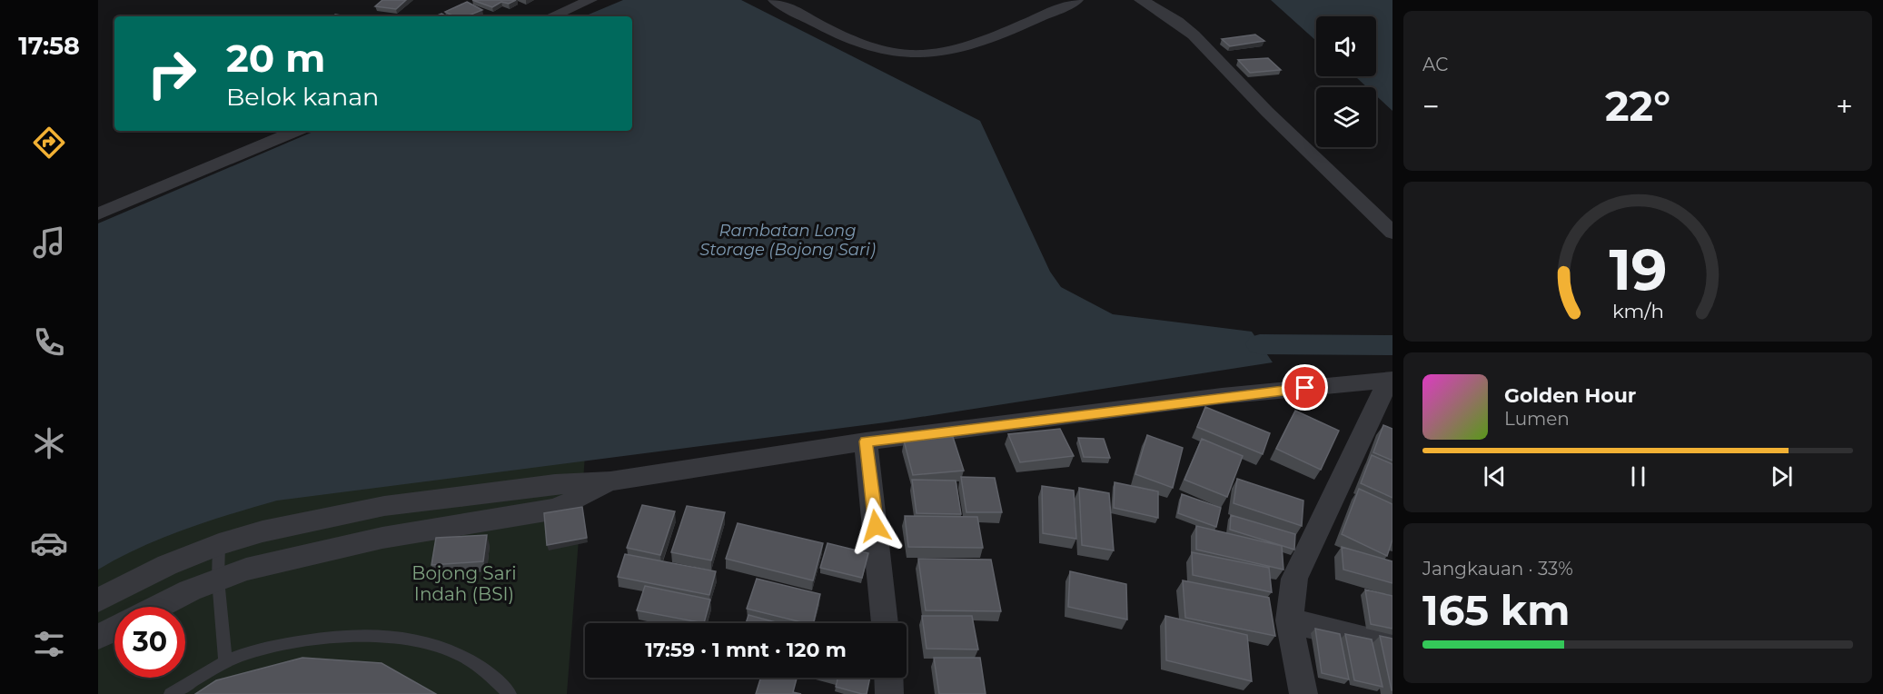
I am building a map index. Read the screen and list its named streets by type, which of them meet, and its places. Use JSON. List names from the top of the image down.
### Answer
{
  "water": ["Rambatan Long Storage (Bojong Sari)"],
  "parks": ["Bojong Sari Indah (BSI)"],
  "page": {
    "tabs": "17:58",
    "tile": [
      "AC",
      ["Jangkauan · 33%", "165 km"]
    ],
    "turn": ["20 m", "Belok kanan"],
    "heat": ["−", "22°", "+"],
    "song": ["Golden Hour", "Lumen"],
    "limit": "30",
    "trip": "17:59 · 1 mnt · 120 m",
    "gauge": ["19", "km/h"]
  }
}
